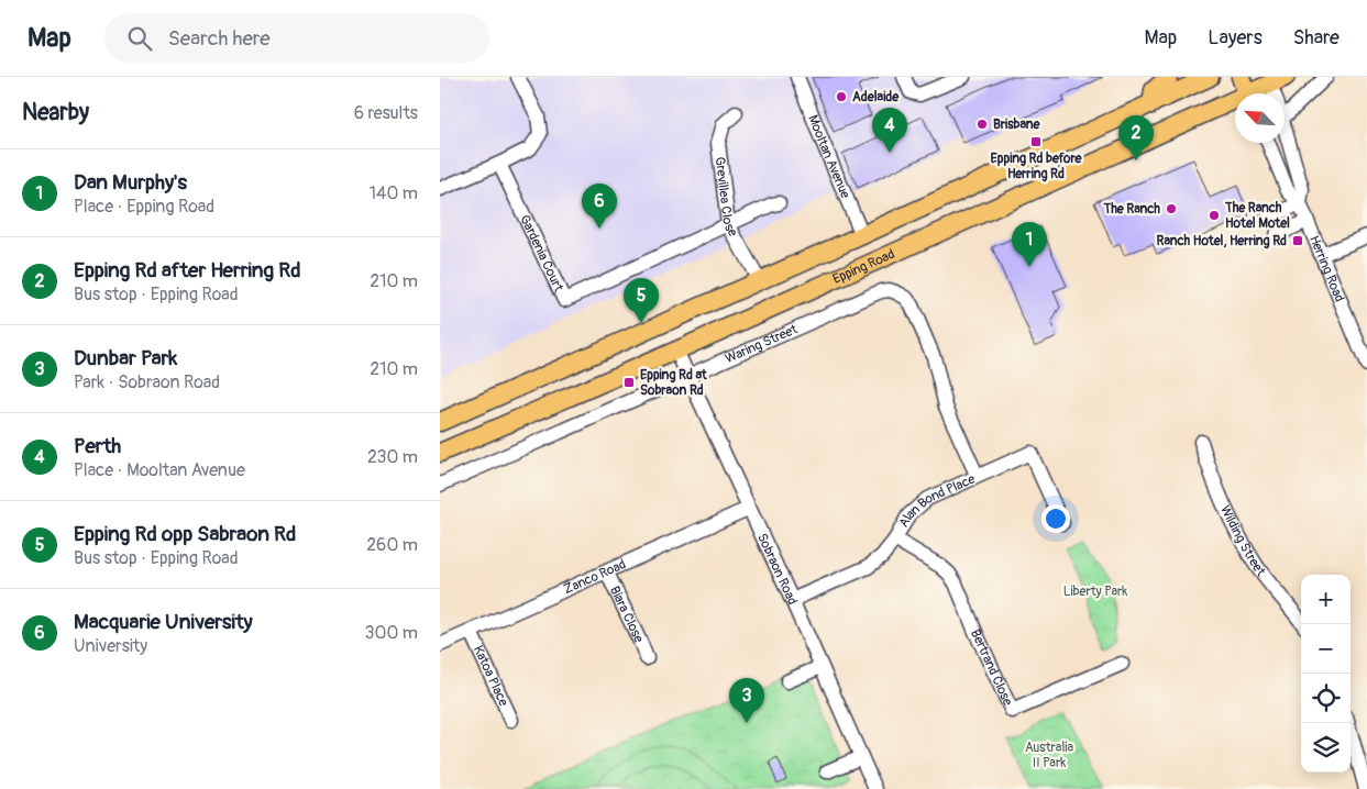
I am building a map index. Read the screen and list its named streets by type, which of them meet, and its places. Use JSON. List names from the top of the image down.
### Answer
{
  "streets": {
    "main road": ["Epping Road"],
    "street": [
      "Mooltan Avenue",
      "Grevillea Close",
      "Gardenia Court",
      "Herring Road",
      "Waring Street",
      "Alan Bond Place",
      "Wilding Street",
      "Sobraon Road",
      "Zanco Road",
      "Biara Close",
      "Bertrand Close",
      "Katoa Place"
    ]
  },
  "crossings": [
    ["Grevillea Close", "Gardenia Court"],
    ["Epping Road", "Herring Road"],
    ["Epping Road", "Sobraon Road"],
    ["Waring Street", "Alan Bond Place"],
    ["Waring Street", "Sobraon Road"],
    ["Alan Bond Place", "Sobraon Road"],
    ["Alan Bond Place", "Bertrand Close"],
    ["Sobraon Road", "Zanco Road"],
    ["Zanco Road", "Biara Close"],
    ["Zanco Road", "Katoa Place"]
  ],
  "parks": ["Liberty Park", "Australia II Park"],
  "places": {
    "other": [
      "Adelaide",
      "Brisbane",
      "The Ranch",
      "The Ranch Hotel Motel"
    ],
    "transit": ["Epping Rd before Herring Rd", "Ranch Hotel, Herring Rd", "Epping Rd at Sobraon Rd"]
  },
  "north": "top left",
  "page": {
    "header": "Map",
    "search": "Search here",
    "nav": ["Map", "Layers", "Share"],
    "heading": ["Nearby", "6 results"],
    "pins": [
      "4",
      "2",
      "6",
      "1",
      "5",
      "3"
    ],
    "list": [
      {
        "mark": "1",
        "name": "Dan Murphy's",
        "note": "Place · Epping Road",
        "value": "140 m"
      },
      {
        "mark": "2",
        "name": "Epping Rd after Herring Rd",
        "note": "Bus stop · Epping Road",
        "value": "210 m"
      },
      {
        "mark": "3",
        "name": "Dunbar Park",
        "note": "Park · Sobraon Road",
        "value": "210 m"
      },
      {
        "mark": "4",
        "name": "Perth",
        "note": "Place · Mooltan Avenue",
        "value": "230 m"
      },
      {
        "mark": "5",
        "name": "Epping Rd opp Sabraon Rd",
        "note": "Bus stop · Epping Road",
        "value": "260 m"
      },
      {
        "mark": "6",
        "name": "Macquarie University",
        "note": "University",
        "value": "300 m"
      }
    ],
    "map_buttons": ["+", "−"]
  }
}
